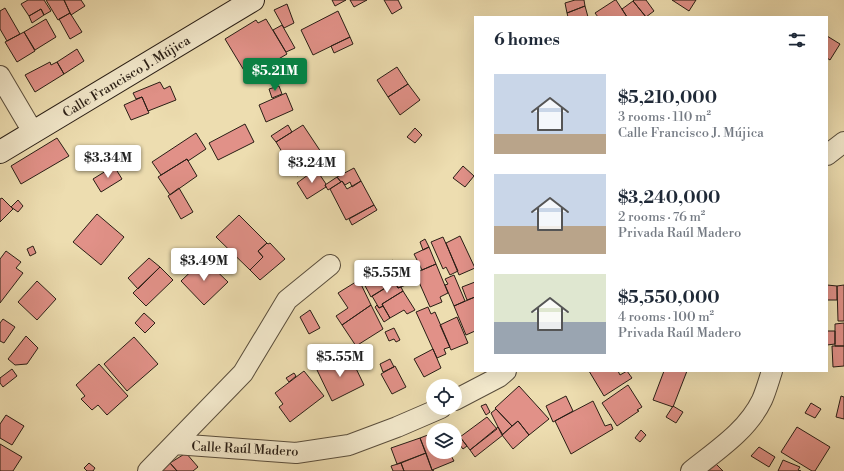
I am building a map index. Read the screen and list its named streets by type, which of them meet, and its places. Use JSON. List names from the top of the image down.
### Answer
{
  "streets": {
    "street": ["Calle Francisco J. Mújica", "Calle Raúl Madero"]
  },
  "page": {
    "heading": "6 homes",
    "price": [
      "$5.21M",
      "$3.34M",
      "$3.24M",
      "$3.49M",
      "$5.55M",
      "$5.55M"
    ],
    "list": [
      {
        "name": "$5,210,000",
        "note": "3 rooms · 110 m² · Calle Francisco J. Mújica"
      },
      {
        "name": "$3,240,000",
        "note": "2 rooms · 76 m² · Privada Raúl Madero"
      },
      {
        "name": "$5,550,000",
        "note": "4 rooms · 100 m² · Privada Raúl Madero"
      }
    ]
  }
}
